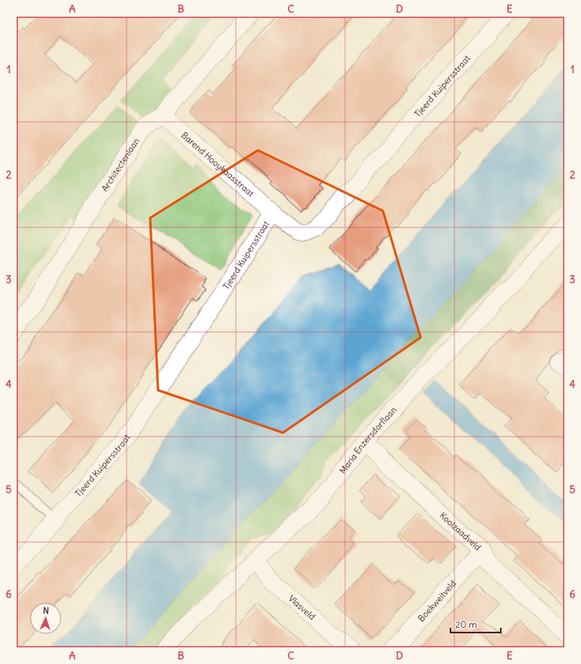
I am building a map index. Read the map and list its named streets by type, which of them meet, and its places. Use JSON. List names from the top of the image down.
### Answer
{
  "streets": {
    "street": [
      "Tjeerd Kuipersstraat",
      "Barend Hooykaasstraat",
      "Architectenlaan",
      "Maria Enzersdorflaan",
      "Koolzaadveld",
      "Boekweitveld",
      "Vlasveld"
    ]
  },
  "crossings": [
    ["Tjeerd Kuipersstraat", "Barend Hooykaasstraat"],
    ["Barend Hooykaasstraat", "Architectenlaan"],
    ["Maria Enzersdorflaan", "Koolzaadveld"],
    ["Maria Enzersdorflaan", "Vlasveld"],
    ["Koolzaadveld", "Boekweitveld"]
  ],
  "scale_bar": "20 m",
  "north": "top",
  "grid": {
    "columns": [
      "A",
      "B",
      "C",
      "D",
      "E"
    ],
    "rows": [
      "1",
      "2",
      "3",
      "4",
      "5",
      "6"
    ]
  }
}
